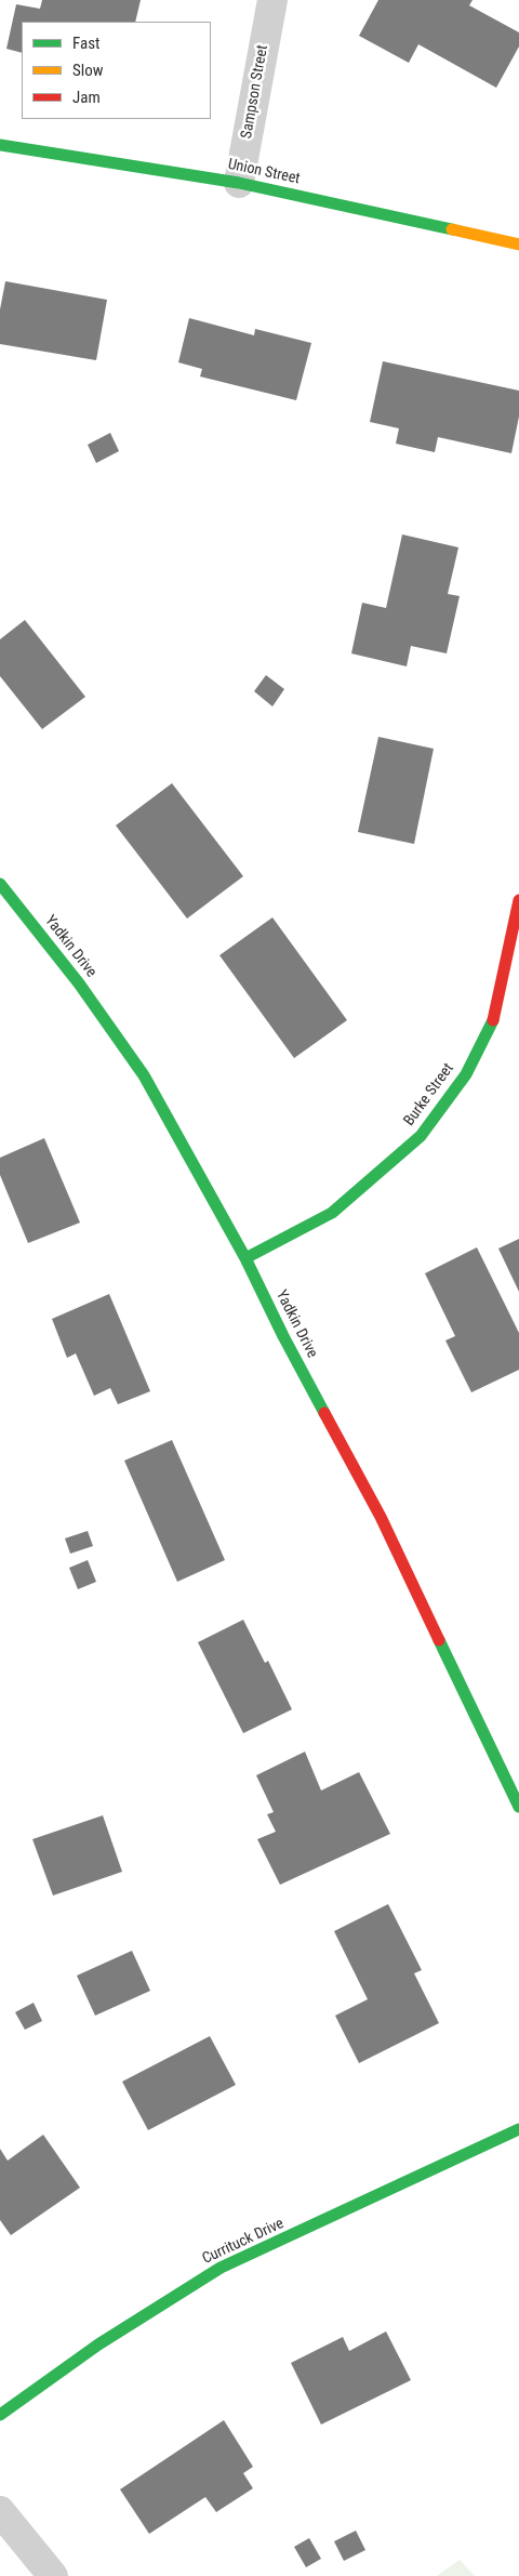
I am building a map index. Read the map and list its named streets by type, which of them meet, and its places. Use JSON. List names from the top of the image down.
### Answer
{
  "streets": {
    "street": [
      "Sampson Street",
      "Union Street",
      "Yadkin Drive",
      "Burke Street",
      "Currituck Drive"
    ]
  },
  "crossings": [
    ["Sampson Street", "Union Street"],
    ["Yadkin Drive", "Burke Street"]
  ],
  "legend": ["Fast", "Slow", "Jam"]
}
